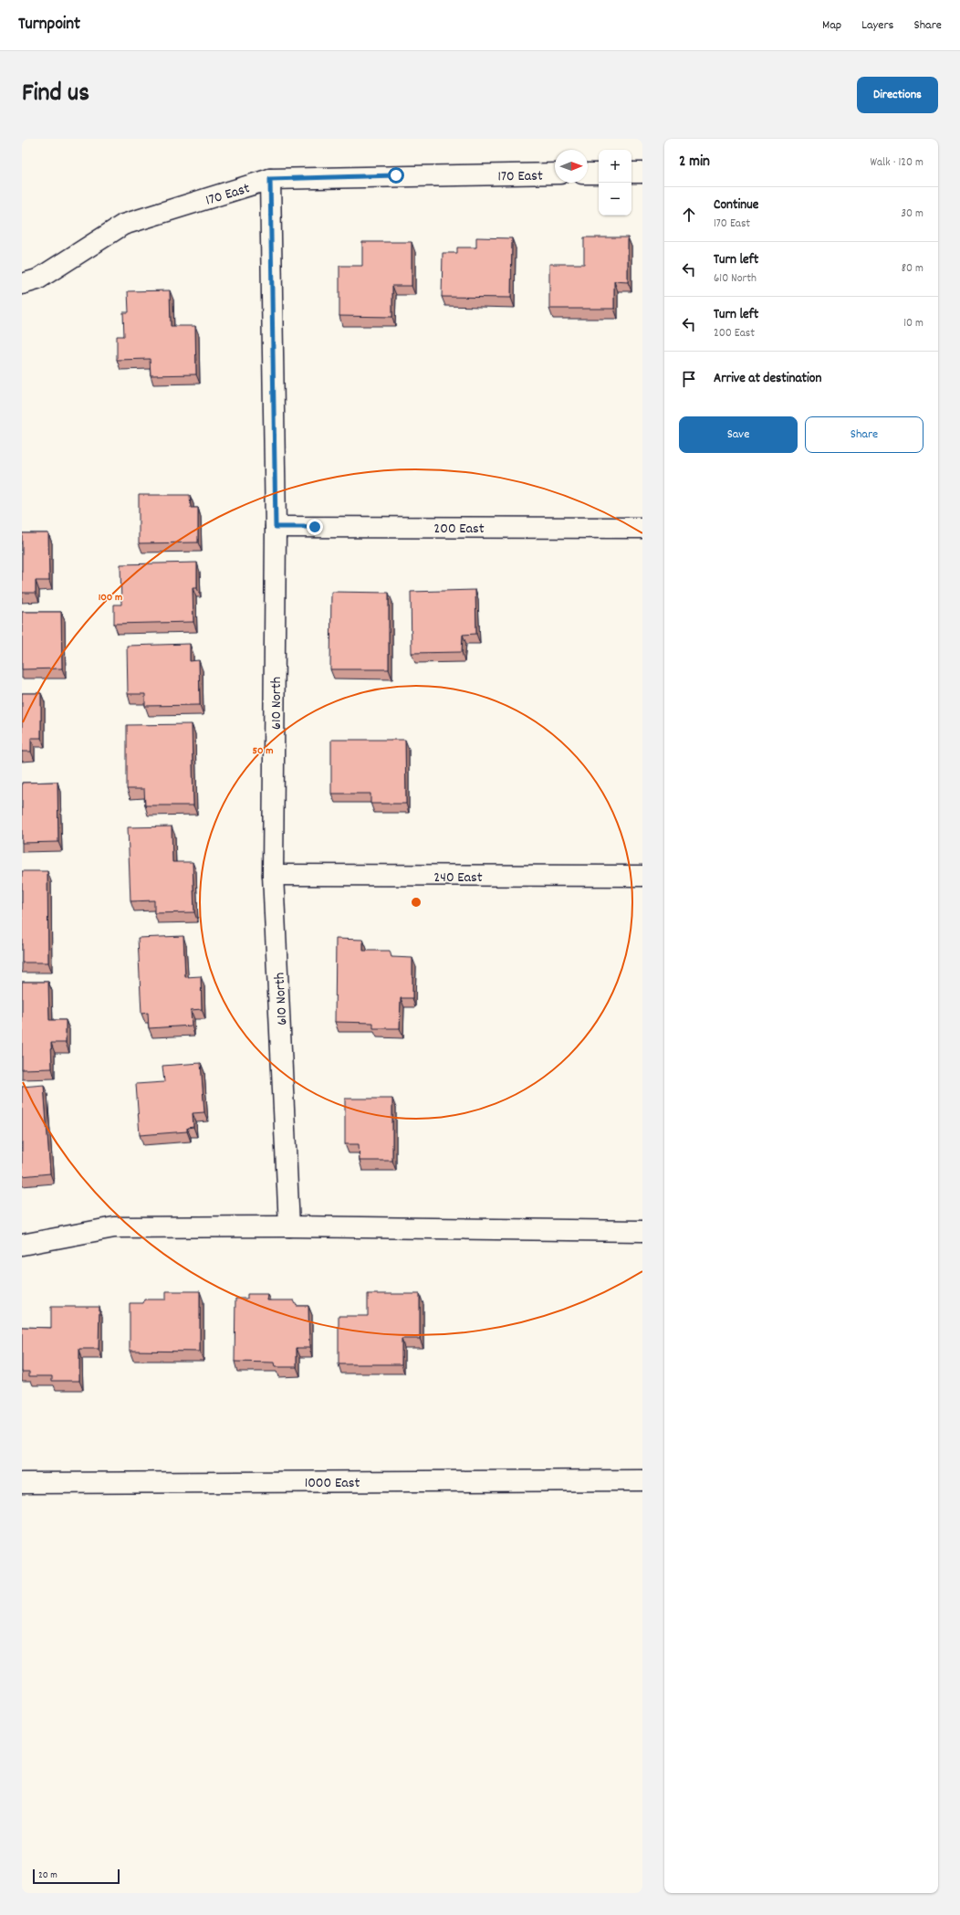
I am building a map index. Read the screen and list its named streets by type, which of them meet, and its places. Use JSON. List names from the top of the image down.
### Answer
{
  "streets": {
    "street": [
      "170 East",
      "200 East",
      "610 North",
      "240 East",
      "1000 East"
    ]
  },
  "crossings": [
    ["170 East", "610 North"],
    ["200 East", "610 North"],
    ["610 North", "240 East"]
  ],
  "scale_bar": "20 m",
  "north": "right",
  "page": {
    "header": "Turnpoint",
    "nav": ["Map", "Layers", "Share"],
    "title": "Find us",
    "buttons": [
      "Directions",
      ["Save", "Share"]
    ],
    "heading": ["2 min", "Walk · 120 m"],
    "map_buttons": ["+", "−"],
    "list": [
      ["Continue", "170 East", "30 m"],
      ["Turn left", "610 North", "80 m"],
      ["Turn left", "200 East", "10 m"],
      "Arrive at destination"
    ],
    "scale": "20 m"
  },
  "rings": ["100 m", "50 m"]
}
